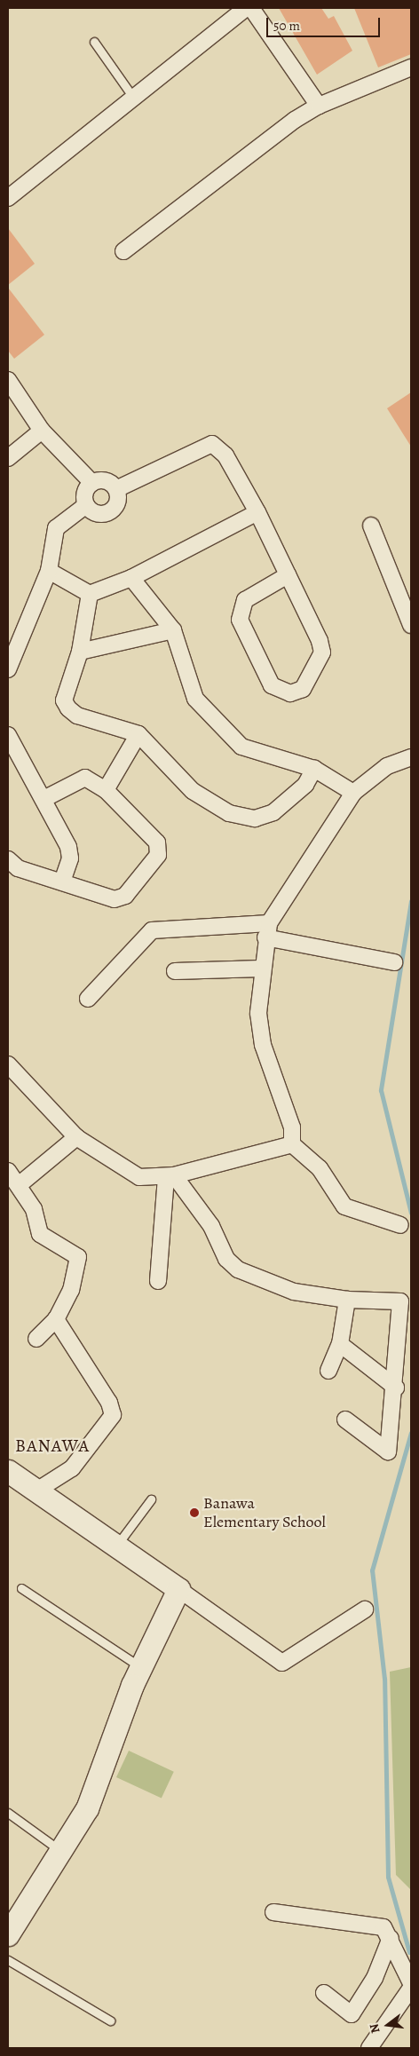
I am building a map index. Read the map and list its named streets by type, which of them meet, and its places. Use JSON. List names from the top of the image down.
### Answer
{
  "districts": ["BANAWA"],
  "places": ["Banawa Elementary School"],
  "scale_bar": "50 m",
  "north": "left"
}
